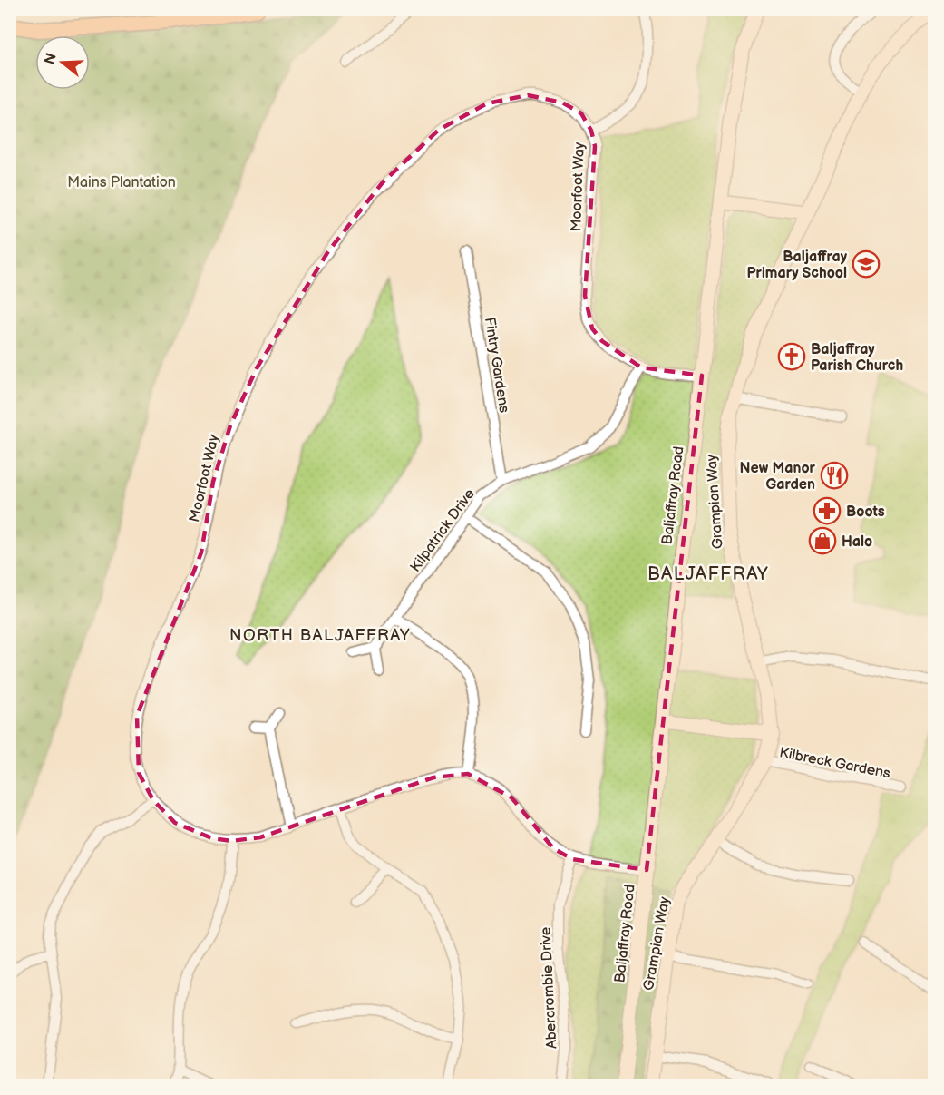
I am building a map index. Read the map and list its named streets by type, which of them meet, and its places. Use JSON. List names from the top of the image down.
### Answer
{
  "streets": {
    "street": [
      "Moorfoot Way",
      "Fintry Gardens",
      "Baljaffray Road",
      "Grampian Way",
      "Kilpatrick Drive",
      "Kilbreck Gardens",
      "Abercrombie Drive"
    ]
  },
  "crossings": [
    ["Moorfoot Way", "Baljaffray Road"],
    ["Moorfoot Way", "Kilpatrick Drive"],
    ["Moorfoot Way", "Abercrombie Drive"],
    ["Fintry Gardens", "Kilpatrick Drive"],
    ["Grampian Way", "Kilbreck Gardens"]
  ],
  "districts": ["BALJAFFRAY", "NORTH BALJAFFRAY"],
  "parks": ["Mains Plantation"],
  "places": {
    "school or university": ["Baljaffray Primary School"],
    "church": ["Baljaffray Parish Church"],
    "restaurant": ["New Manor Garden"],
    "pharmacy": ["Boots"],
    "shop": ["Halo"]
  },
  "north": "left"
}
